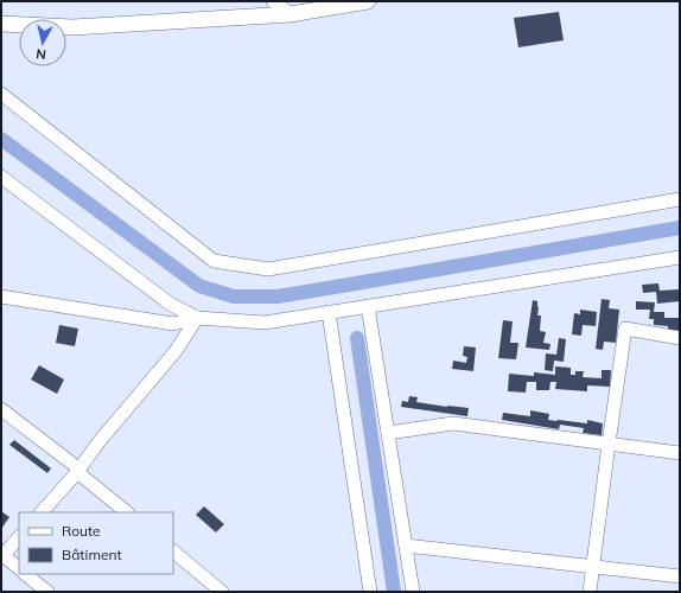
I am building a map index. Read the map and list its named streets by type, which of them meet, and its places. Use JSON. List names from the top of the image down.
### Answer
{
  "legend": ["Route", "Bâtiment"],
  "north": "bottom"
}
